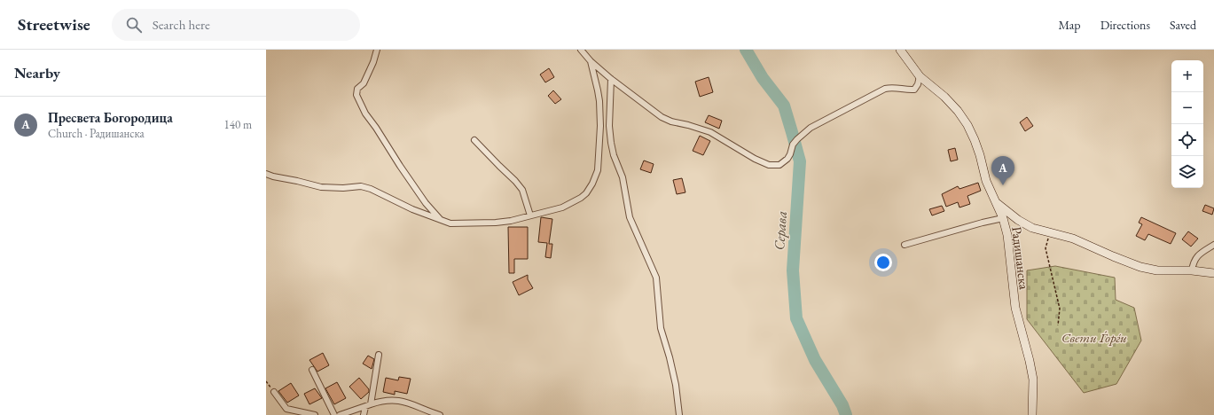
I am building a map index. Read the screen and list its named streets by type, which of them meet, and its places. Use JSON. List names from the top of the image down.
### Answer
{
  "streets": {
    "street": ["Радишанска"]
  },
  "water": ["Серава"],
  "parks": ["Свети Ѓорѓи"],
  "page": {
    "header": "Streetwise",
    "search": "Search here",
    "nav": ["Map", "Directions", "Saved"],
    "heading": "Nearby",
    "map_buttons": ["+", "−"],
    "list": [
      {
        "mark": "A",
        "name": "Пресвета Богородица",
        "note": "Church · Радишанска",
        "value": "140 m"
      }
    ],
    "pins": "A"
  }
}
